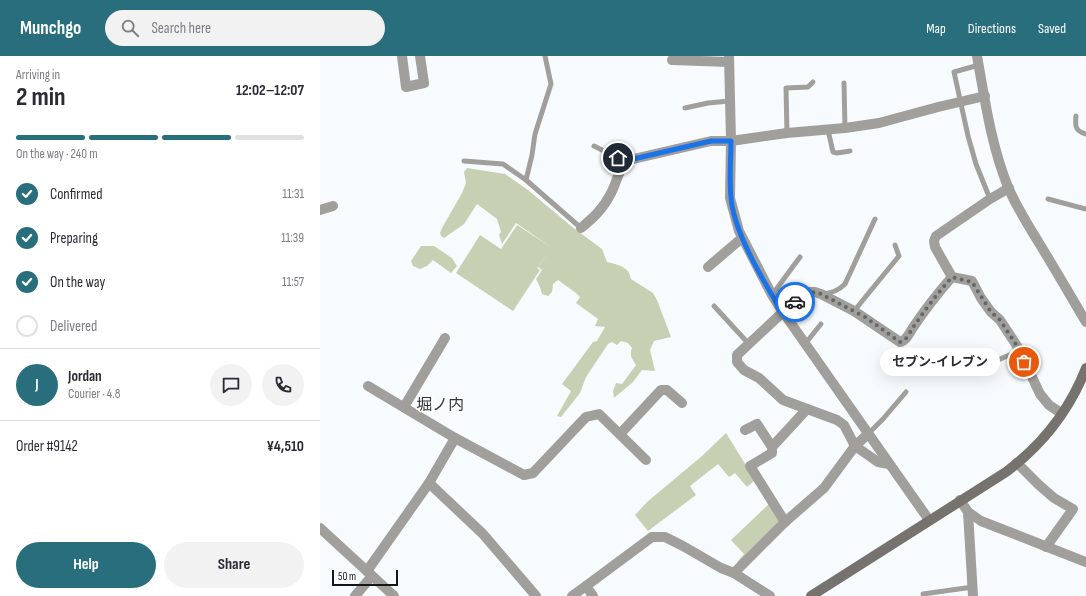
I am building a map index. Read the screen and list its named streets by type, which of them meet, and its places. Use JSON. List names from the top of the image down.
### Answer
{
  "districts": ["堀ノ内"],
  "places": ["セブン-イレブン"],
  "scale_bar": "50 m",
  "page": {
    "header": "Munchgo",
    "search": "Search here",
    "nav": ["Map", "Directions", "Saved"],
    "heading": ["2 min", "Arriving in", "12:02–12:07"],
    "panel": [
      "Jordan",
      "Courier · 4.8",
      "Order #9142",
      "¥4,510"
    ],
    "bar": "On the way · 240 m",
    "list": [
      ["Confirmed", "11:31"],
      ["Preparing", "11:39"],
      ["On the way", "11:57"],
      "Delivered"
    ],
    "bubble": "セブン-イレブン",
    "round": "J",
    "buttons": ["Help", "Share"],
    "scale": "50 m"
  }
}
